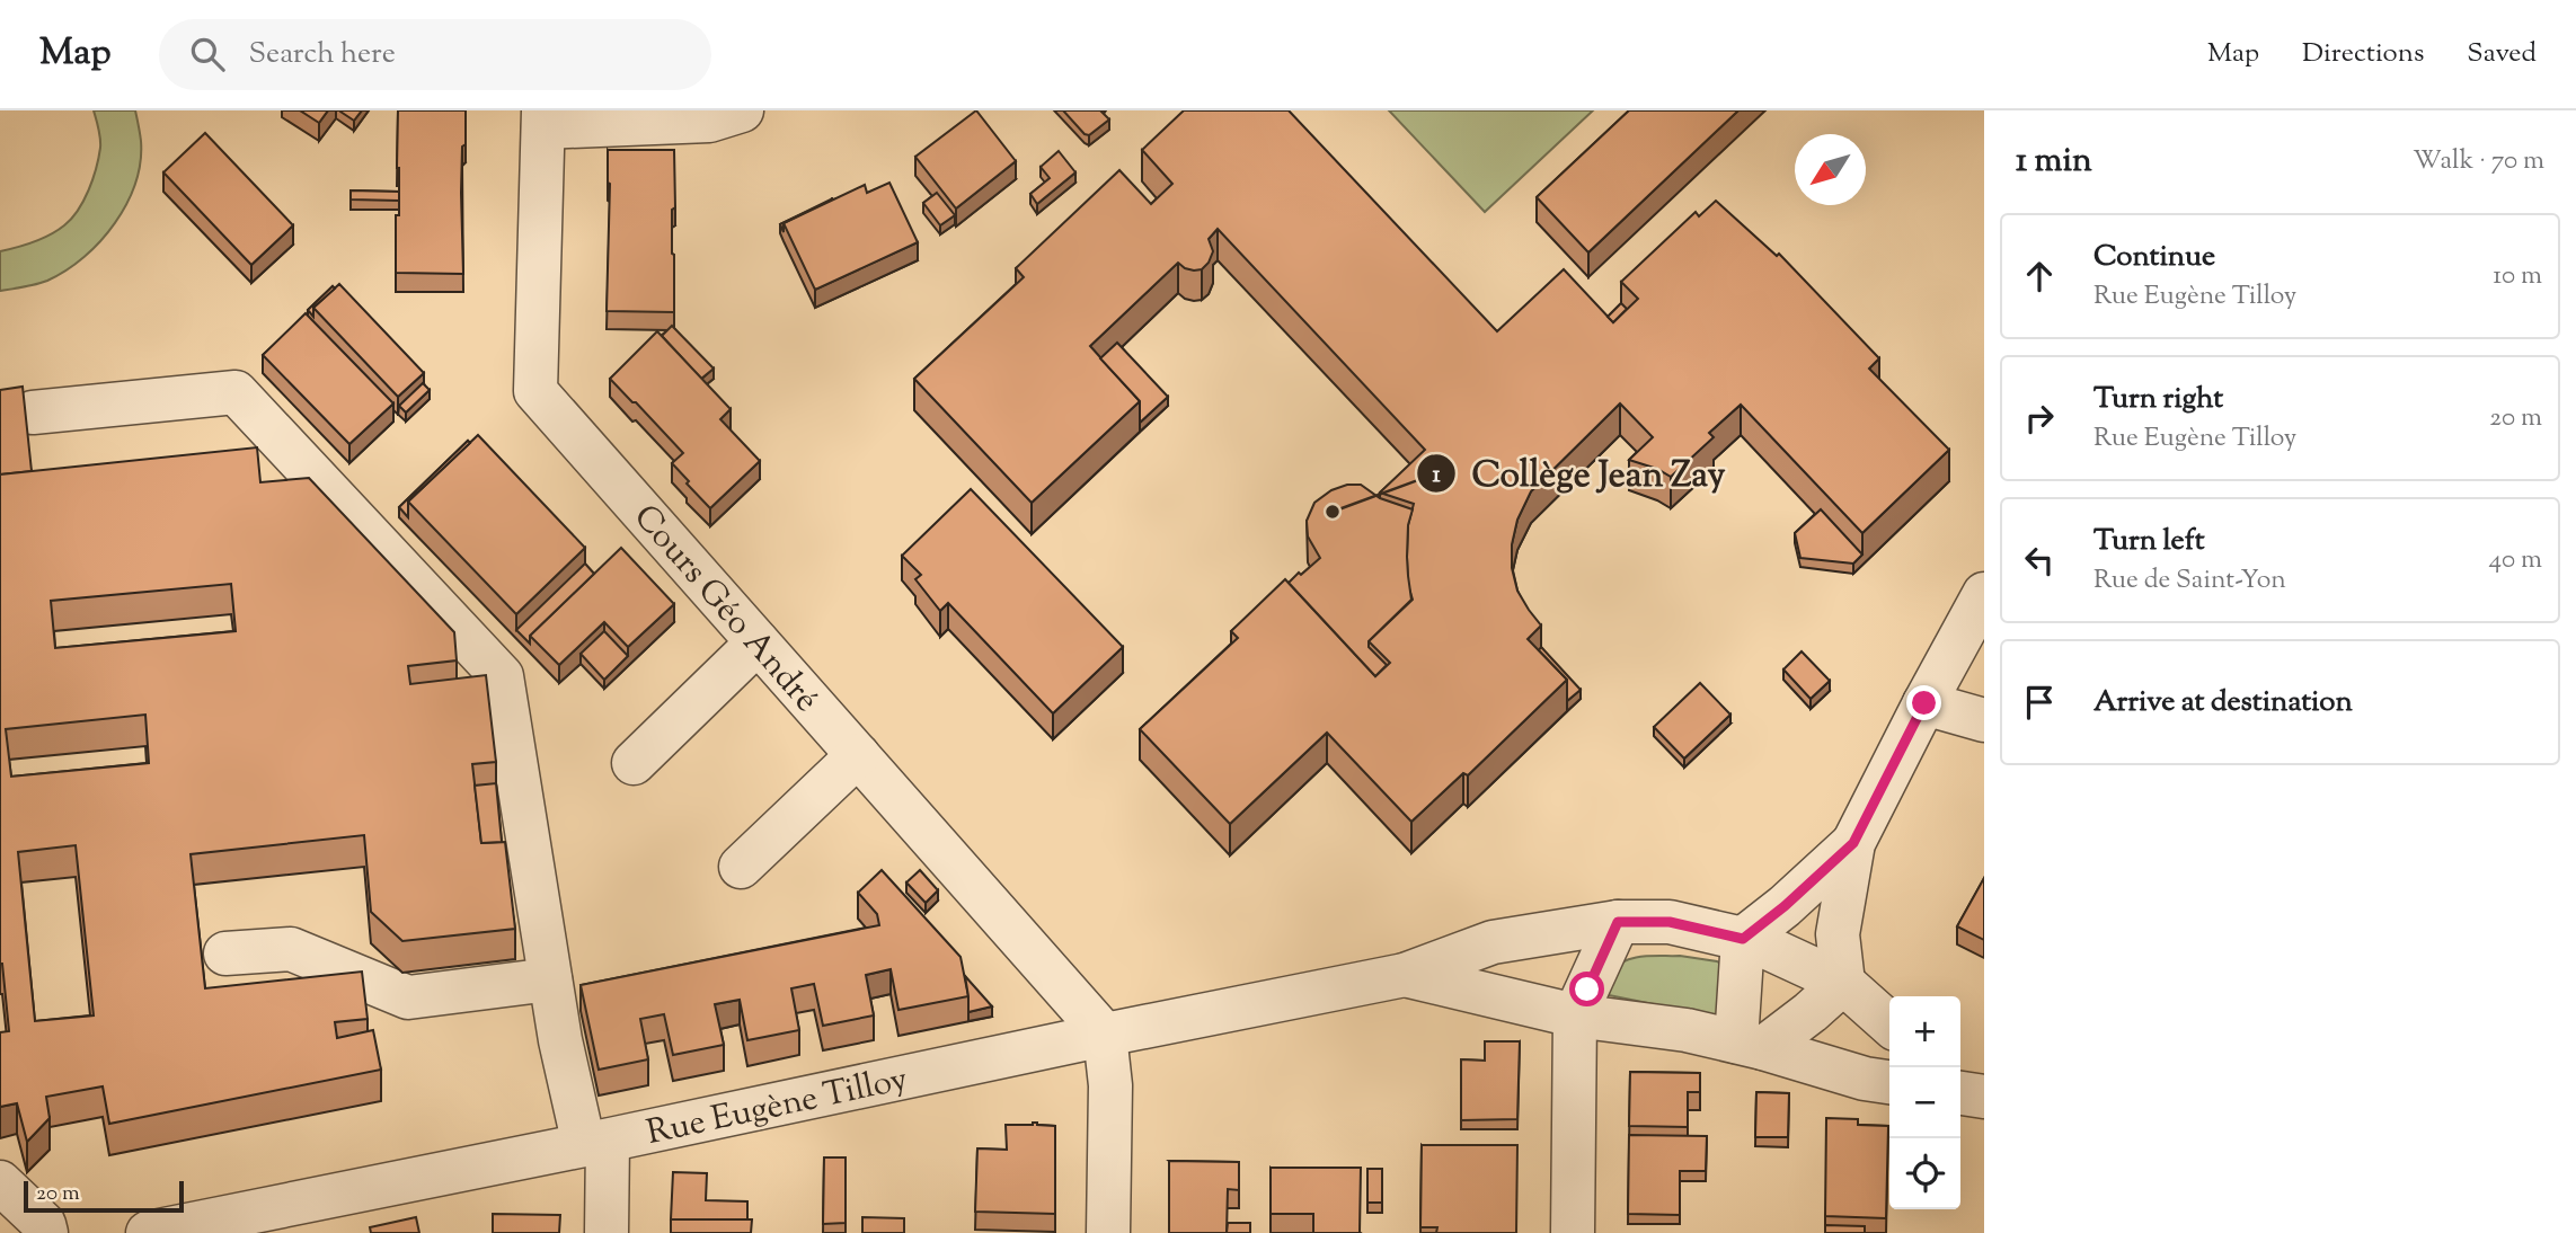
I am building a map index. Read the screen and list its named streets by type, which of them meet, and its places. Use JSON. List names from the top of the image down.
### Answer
{
  "streets": {
    "street": ["Cours Géo André", "Rue Eugène Tilloy"]
  },
  "crossings": [
    ["Cours Géo André", "Rue Eugène Tilloy"]
  ],
  "places": ["Collège Jean Zay"],
  "scale_bar": "20 m",
  "north": "bottom left",
  "page": {
    "header": "Map",
    "search": "Search here",
    "nav": ["Map", "Directions", "Saved"],
    "heading": ["1 min", "Walk · 70 m"],
    "list": [
      ["Continue", "Rue Eugène Tilloy", "10 m"],
      ["Turn right", "Rue Eugène Tilloy", "20 m"],
      ["Turn left", "Rue de Saint-Yon", "40 m"],
      "Arrive at destination"
    ],
    "map_buttons": ["+", "−"],
    "scale": "20 m"
  }
}
